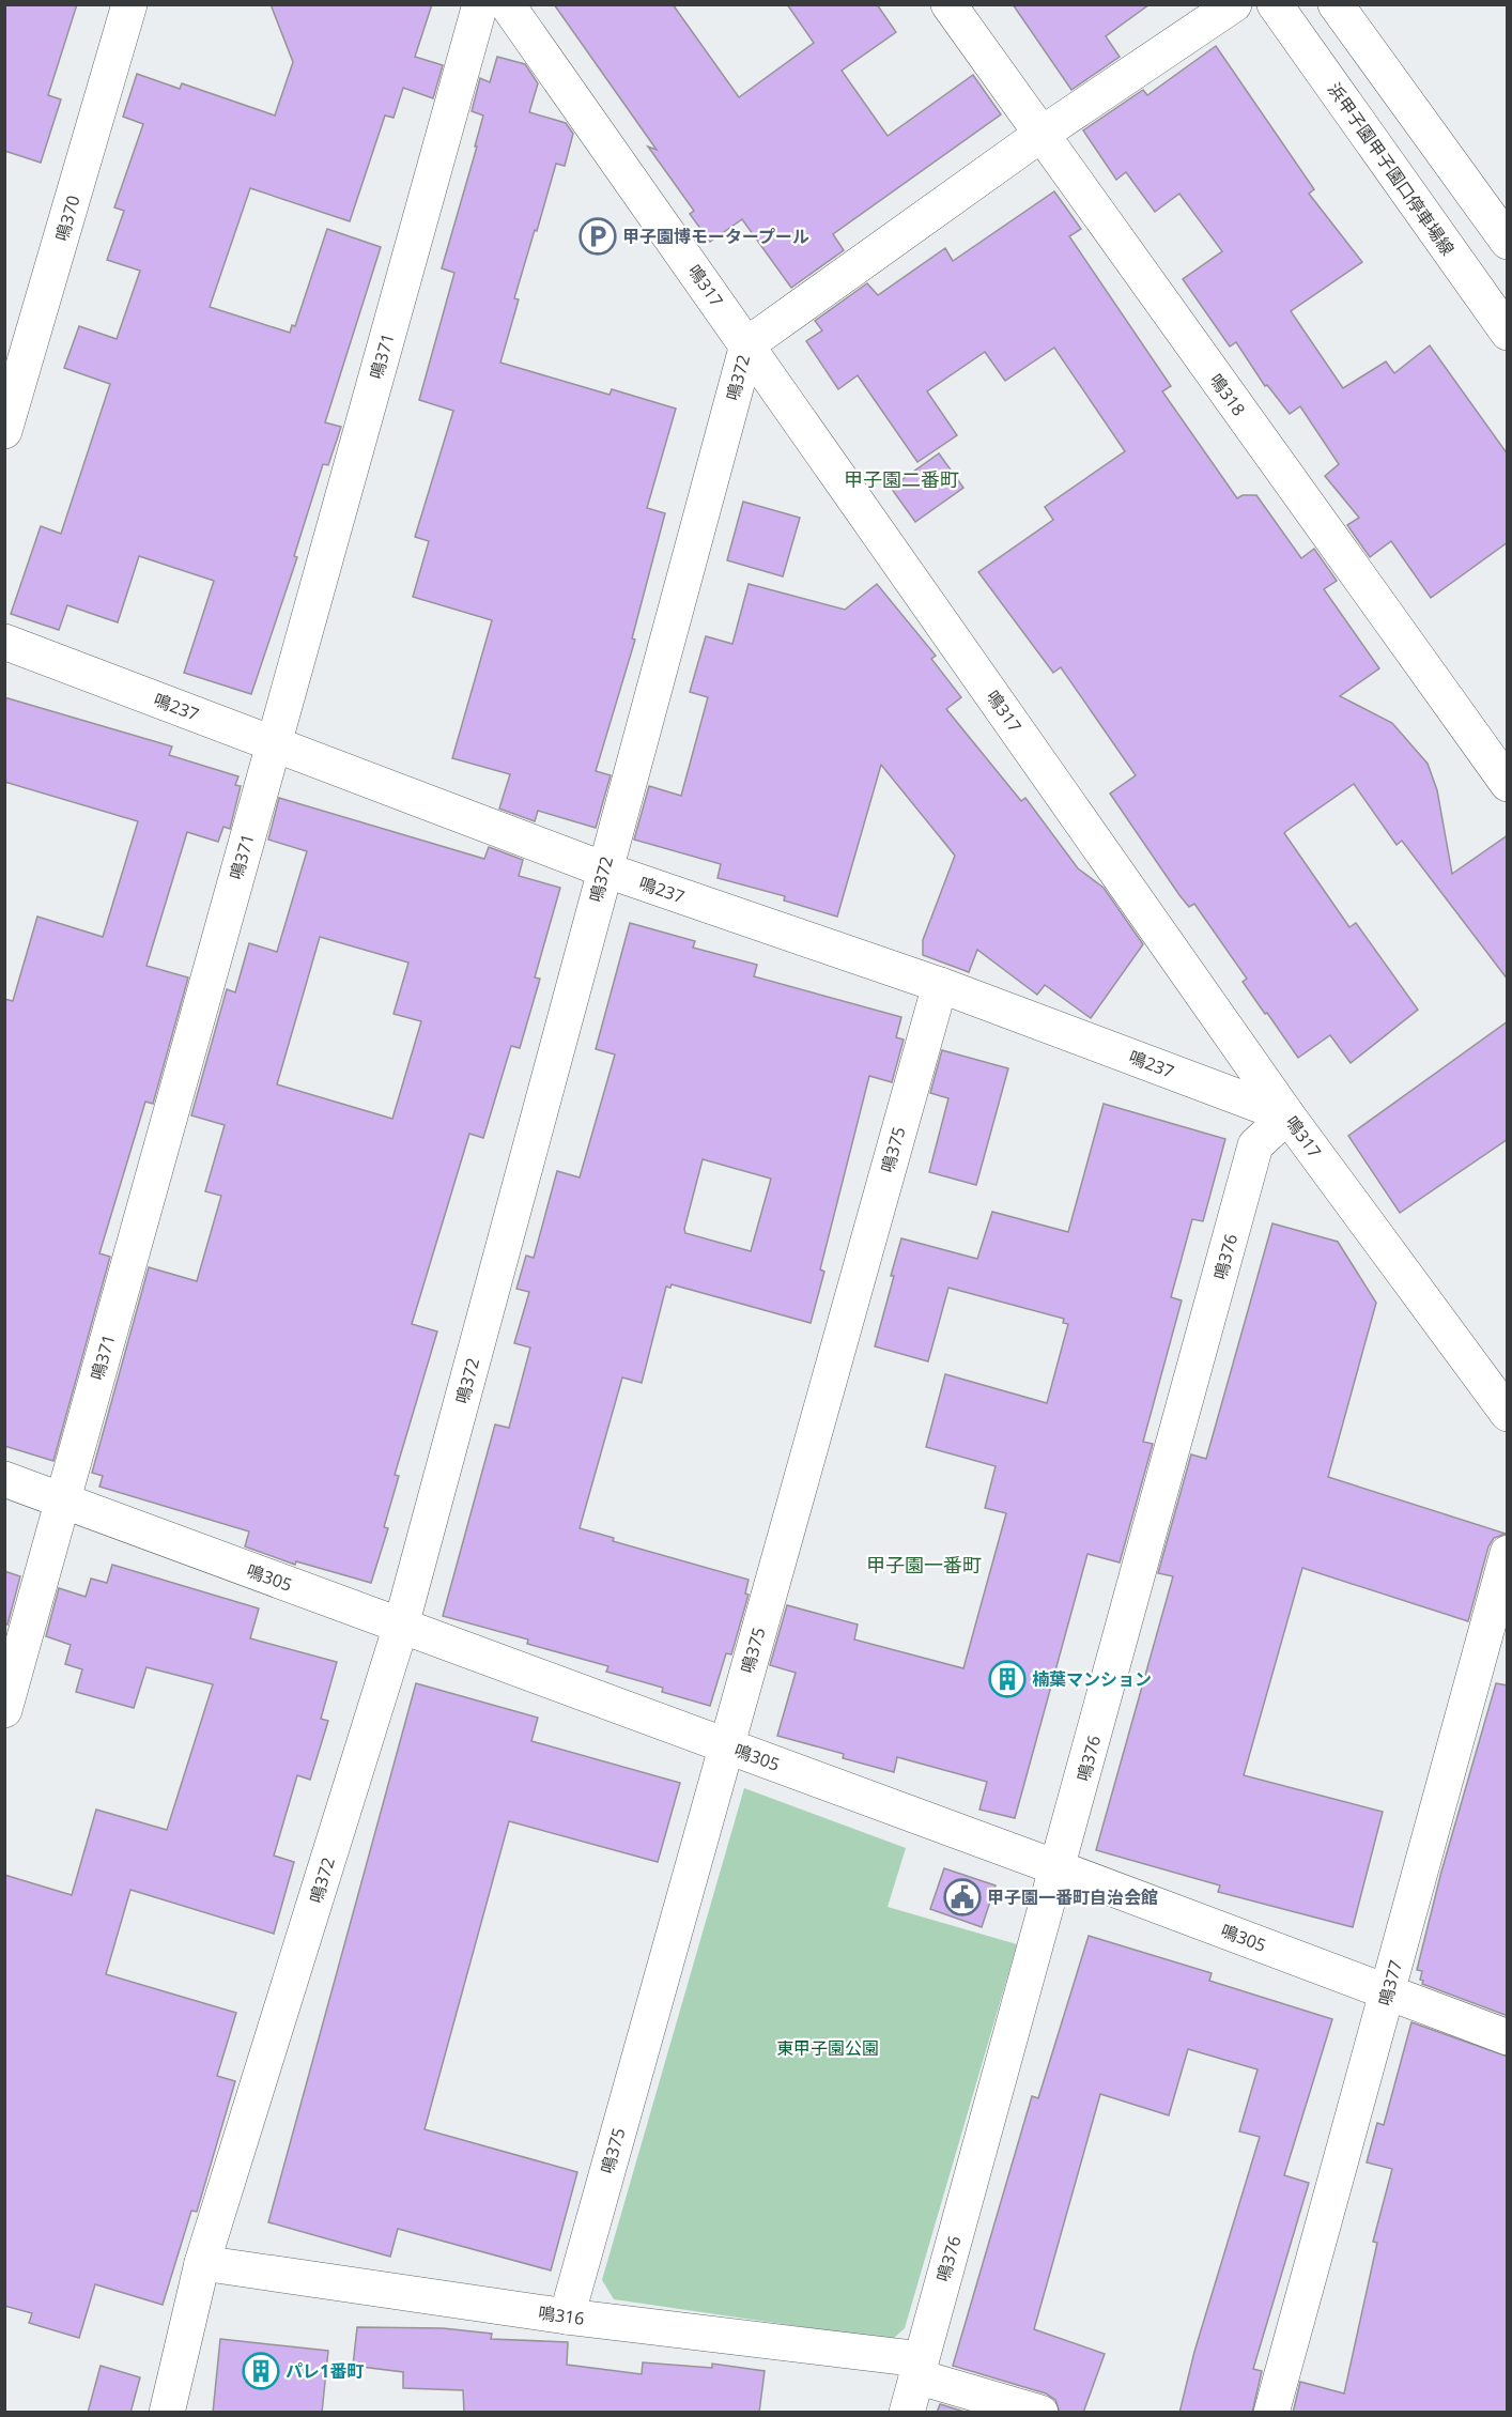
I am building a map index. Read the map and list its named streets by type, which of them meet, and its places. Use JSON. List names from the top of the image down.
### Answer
{
  "streets": {
    "street": [
      "浜甲子園甲子園口停車場線",
      "鳴370",
      "鳴317",
      "鳴371",
      "鳴372",
      "鳴318",
      "鳴237",
      "鳴375",
      "鳴376",
      "鳴305",
      "鳴377",
      "鳴316"
    ]
  },
  "crossings": [
    ["鳴317", "鳴372"],
    ["鳴317", "鳴237"],
    ["鳴317", "鳴376"],
    ["鳴371", "鳴237"],
    ["鳴371", "鳴305"],
    ["鳴372", "鳴237"],
    ["鳴372", "鳴305"],
    ["鳴372", "鳴316"],
    ["鳴237", "鳴375"],
    ["鳴237", "鳴376"],
    ["鳴375", "鳴305"],
    ["鳴375", "鳴316"],
    ["鳴376", "鳴305"],
    ["鳴376", "鳴316"],
    ["鳴305", "鳴377"]
  ],
  "districts": ["甲子園二番町", "甲子園一番町"],
  "parks": ["東甲子園公園"],
  "places": {
    "parking": ["甲子園博モータープール"],
    "building": ["楠葉マンション", "パレ1番町"],
    "public building": ["甲子園一番町自治会館"]
  }
}
